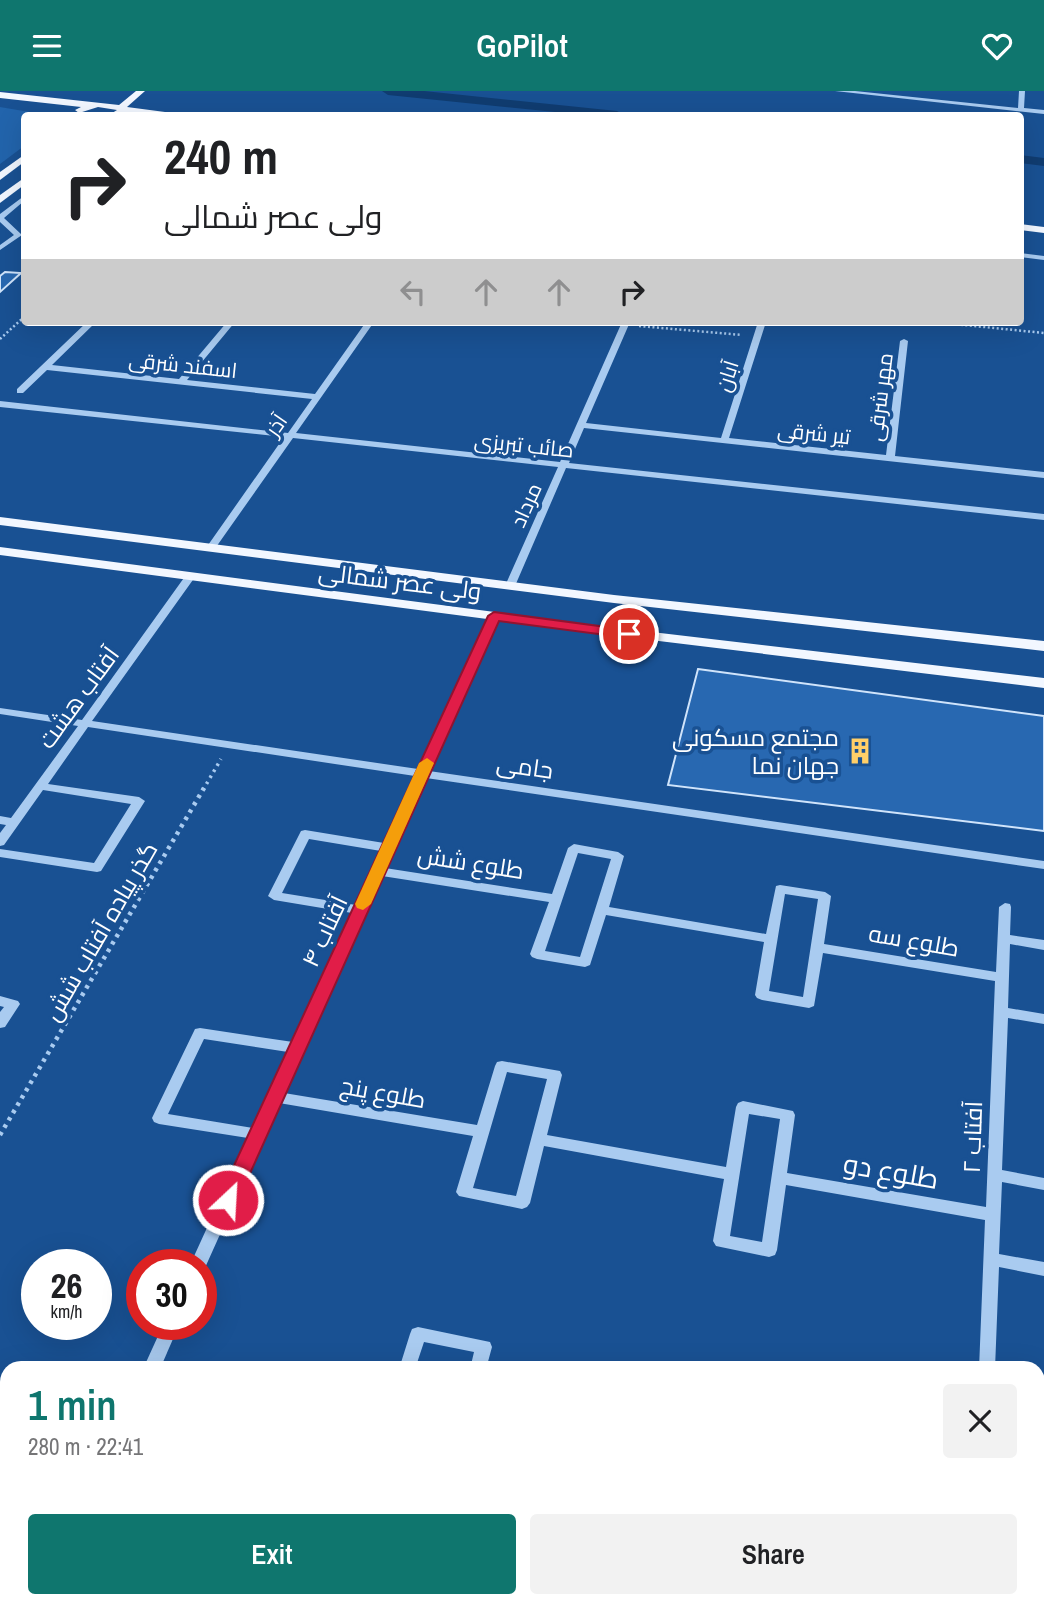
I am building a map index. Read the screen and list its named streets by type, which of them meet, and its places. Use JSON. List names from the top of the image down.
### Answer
{
  "streets": {
    "main road": ["ولی عصر شمالی"],
    "street": [
      "اسفند شرقی",
      "آبان",
      "مهر شرقی",
      "آذر",
      "تیر شرقی",
      "صائب تبریزی",
      "مرداد",
      "آفتاب هشت",
      "جامی",
      "طلوع شش",
      "آفتاب ۴",
      "طلوع سه",
      "طلوع پنج",
      "آفتاب ۲",
      "طلوع دو"
    ],
    "path": ["گذر پیاده آفتاب شش"]
  },
  "crossings": [
    ["اسفند شرقی", "آذر"],
    ["آبان", "تیر شرقی"],
    ["مهر شرقی", "تیر شرقی"],
    ["آذر", "صائب تبریزی"],
    ["آذر", "ولی عصر شمالی"],
    ["تیر شرقی", "مرداد"],
    ["صائب تبریزی", "مرداد"],
    ["مرداد", "ولی عصر شمالی"],
    ["ولی عصر شمالی", "آفتاب هشت"],
    ["ولی عصر شمالی", "آفتاب ۴"],
    ["آفتاب هشت", "جامی"],
    ["جامی", "گذر پیاده آفتاب شش"],
    ["جامی", "آفتاب ۴"],
    ["طلوع شش", "آفتاب ۴"],
    ["آفتاب ۴", "طلوع پنج"],
    ["طلوع سه", "آفتاب ۲"],
    ["آفتاب ۲", "طلوع دو"]
  ],
  "places": {
    "building": ["مجتمع مسکونی جهان نما"]
  },
  "page": {
    "header": "GoPilot",
    "turn": ["240 m", "ولی عصر شمالی"],
    "speed": "26 km/h",
    "limit": "30",
    "heading": ["1 min", "280 m · 22:41"],
    "buttons": ["Exit", "Share"]
  }
}
